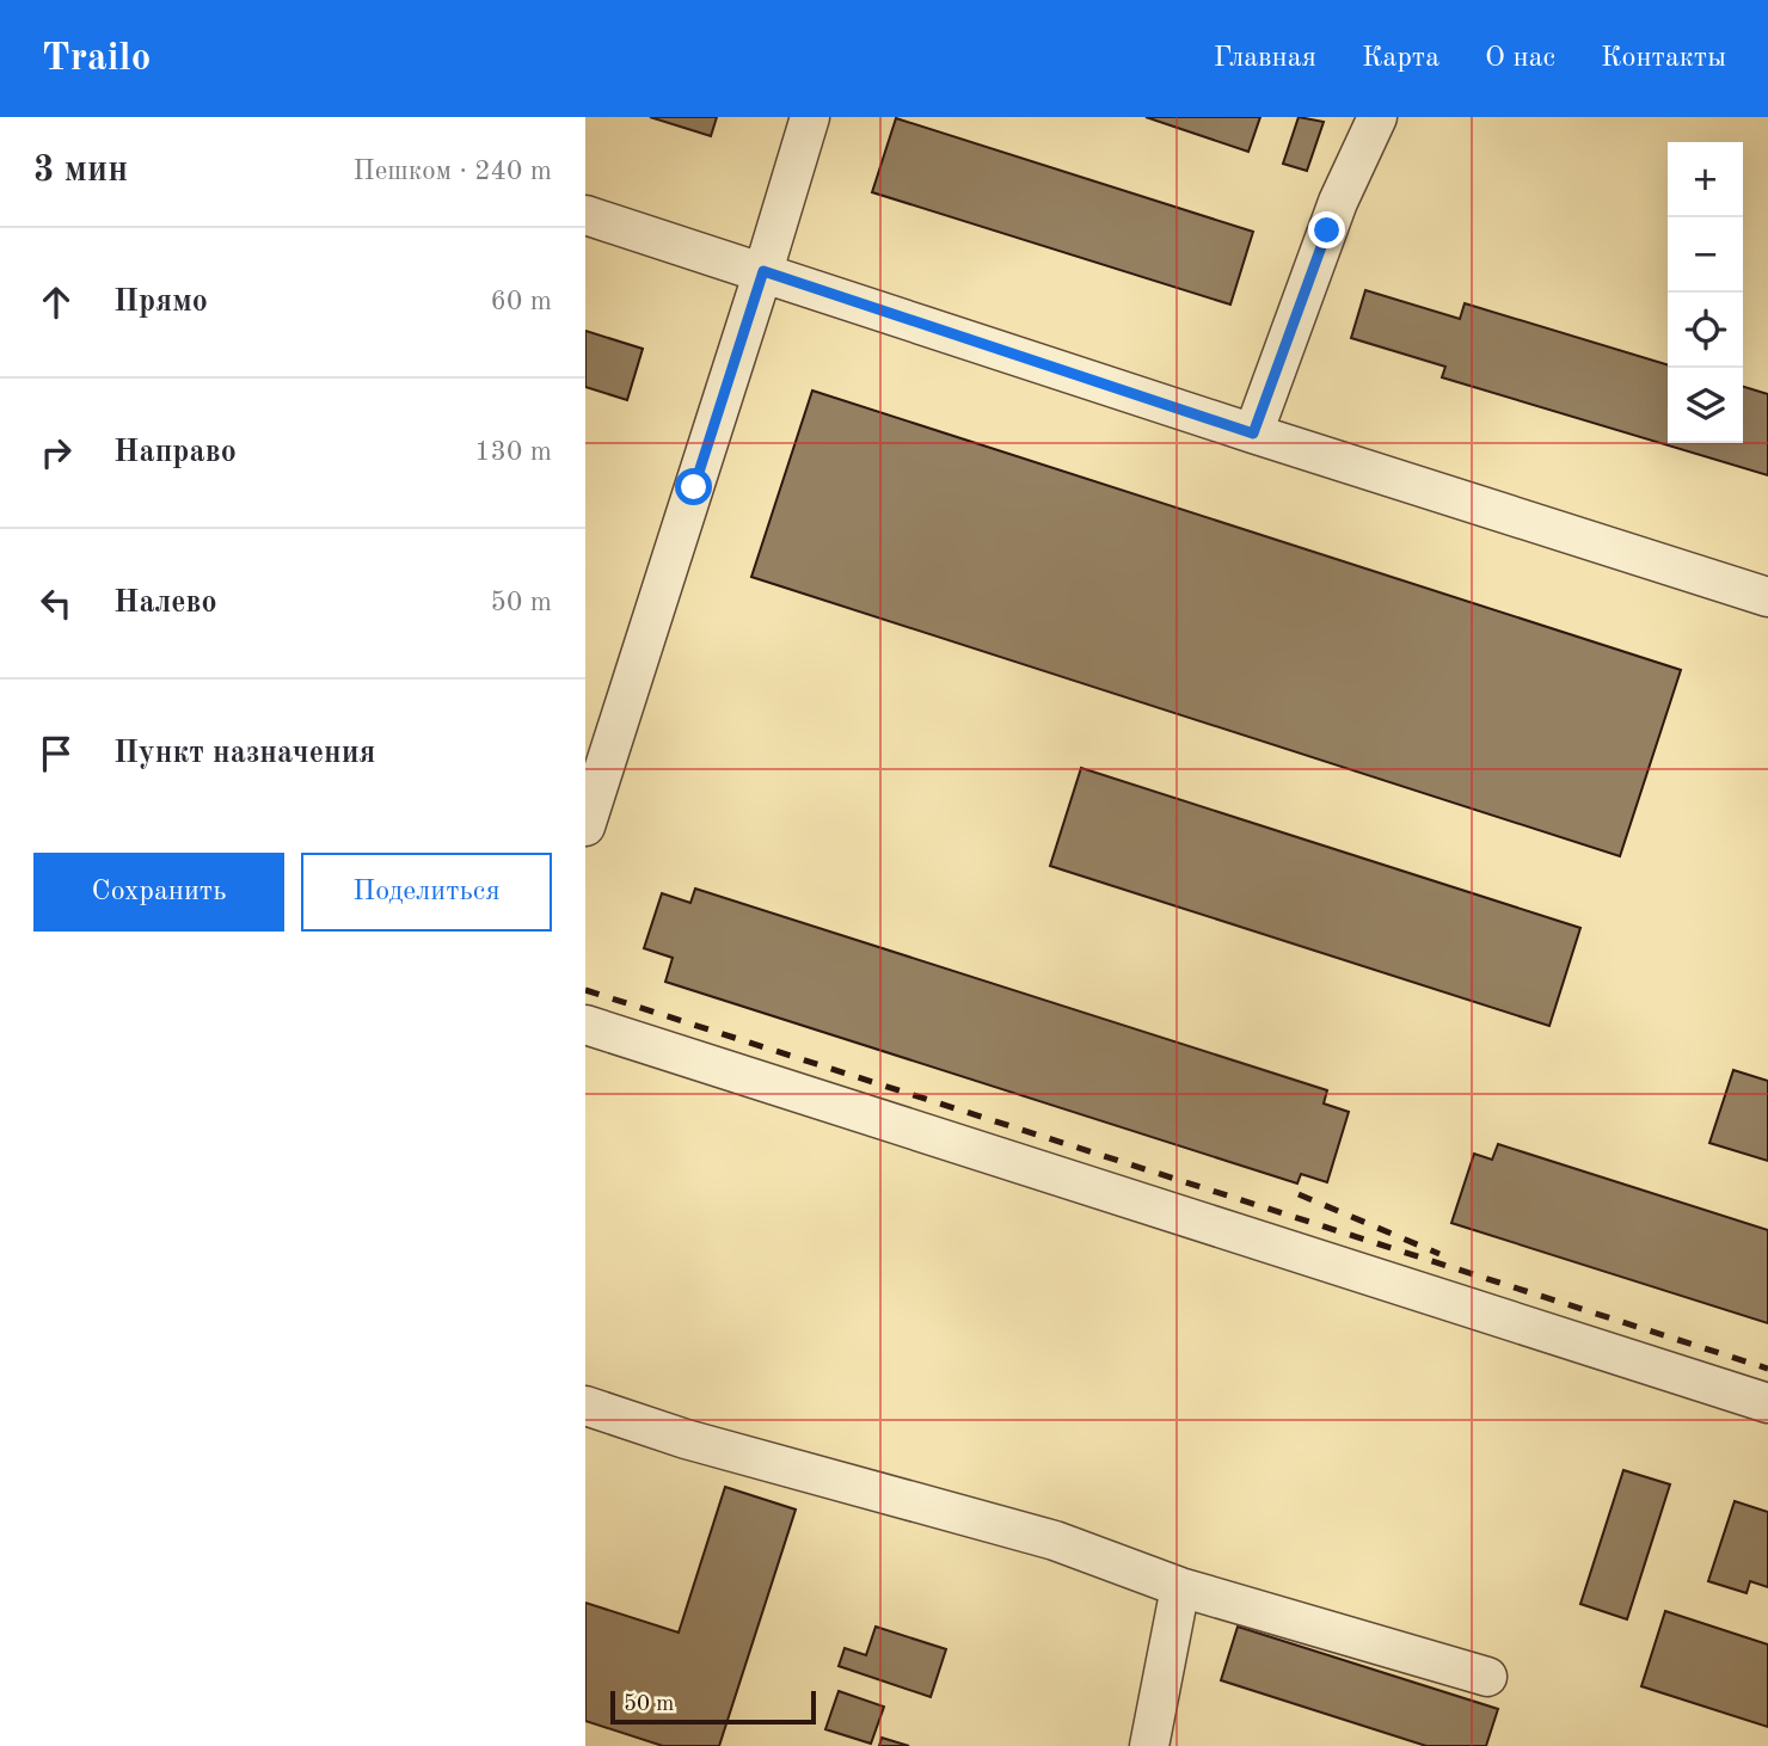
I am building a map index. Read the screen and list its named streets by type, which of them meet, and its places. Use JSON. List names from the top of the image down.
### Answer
{
  "scale_bar": "50 m",
  "page": {
    "header": "Trailo",
    "nav": [
      "Главная",
      "Карта",
      "О нас",
      "Контакты"
    ],
    "heading": ["3 мин", "Пешком · 240 m"],
    "map_buttons": ["+", "−"],
    "list": [
      ["Прямо", "60 m"],
      ["Направо", "130 m"],
      ["Налево", "50 m"],
      "Пункт назначения"
    ],
    "buttons": ["Сохранить", "Поделиться"],
    "scale": "50 m"
  }
}
